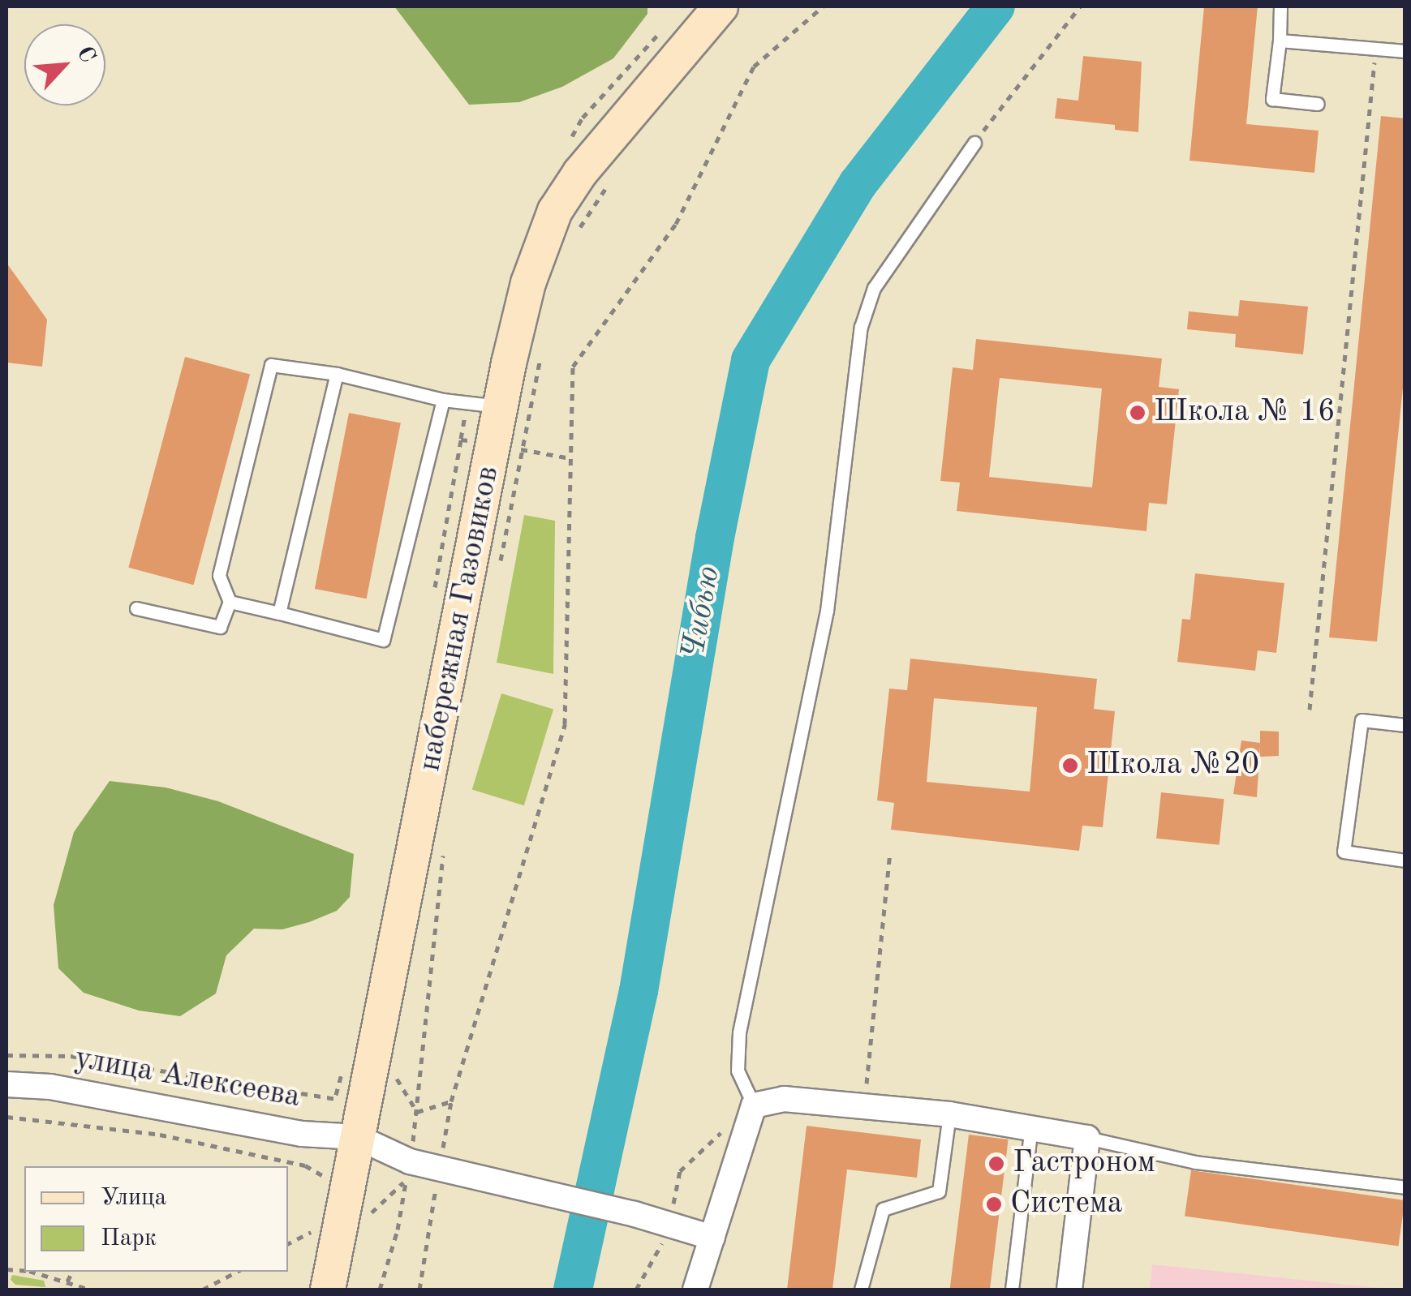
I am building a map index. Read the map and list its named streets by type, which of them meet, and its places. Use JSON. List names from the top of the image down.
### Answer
{
  "streets": {
    "main road": ["набережная Газовиков"],
    "street": ["улица Алексеева"]
  },
  "crossings": [
    ["набережная Газовиков", "улица Алексеева"]
  ],
  "water": ["Чибью"],
  "places": [
    "Школа № 16",
    "Школа №20",
    "Гастроном",
    "Система"
  ],
  "legend": ["Улица", "Парк"],
  "north": "top right"
}
